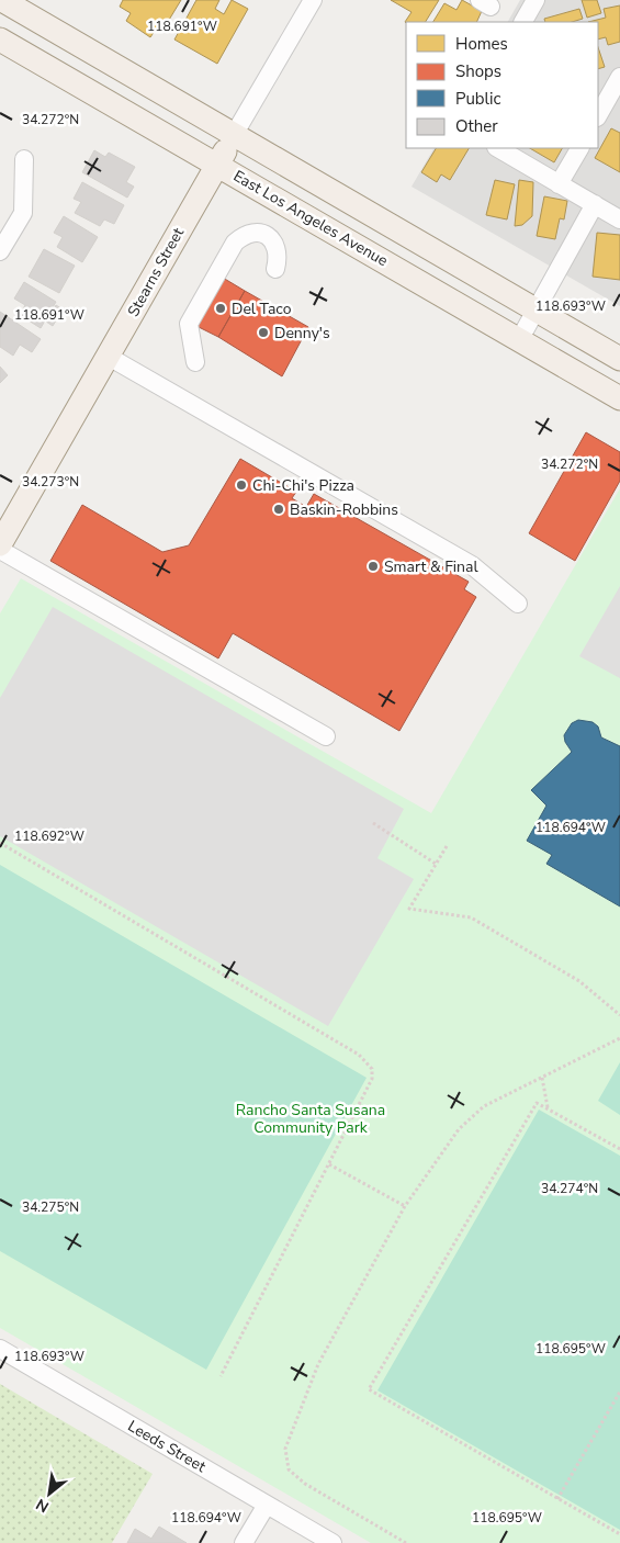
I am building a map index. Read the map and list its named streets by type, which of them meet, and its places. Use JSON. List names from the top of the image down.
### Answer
{
  "streets": {
    "main road": ["East Los Angeles Avenue", "Stearns Street"],
    "street": ["Leeds Street"]
  },
  "crossings": [
    ["East Los Angeles Avenue", "Stearns Street"]
  ],
  "parks": ["Rancho Santa Susana Community Park"],
  "places": [
    "Del Taco",
    "Denny's",
    "Chi-Chi's Pizza",
    "Baskin-Robbins",
    "Smart & Final"
  ],
  "legend": [
    "Homes",
    "Shops",
    "Public",
    "Other"
  ],
  "north": "bottom left",
  "coordinates": [
    "118.691°W",
    "34.272°N",
    "118.693°W",
    "34.273°N",
    "118.694°W",
    "118.692°W",
    "34.274°N",
    "34.275°N",
    "118.695°W"
  ]
}
